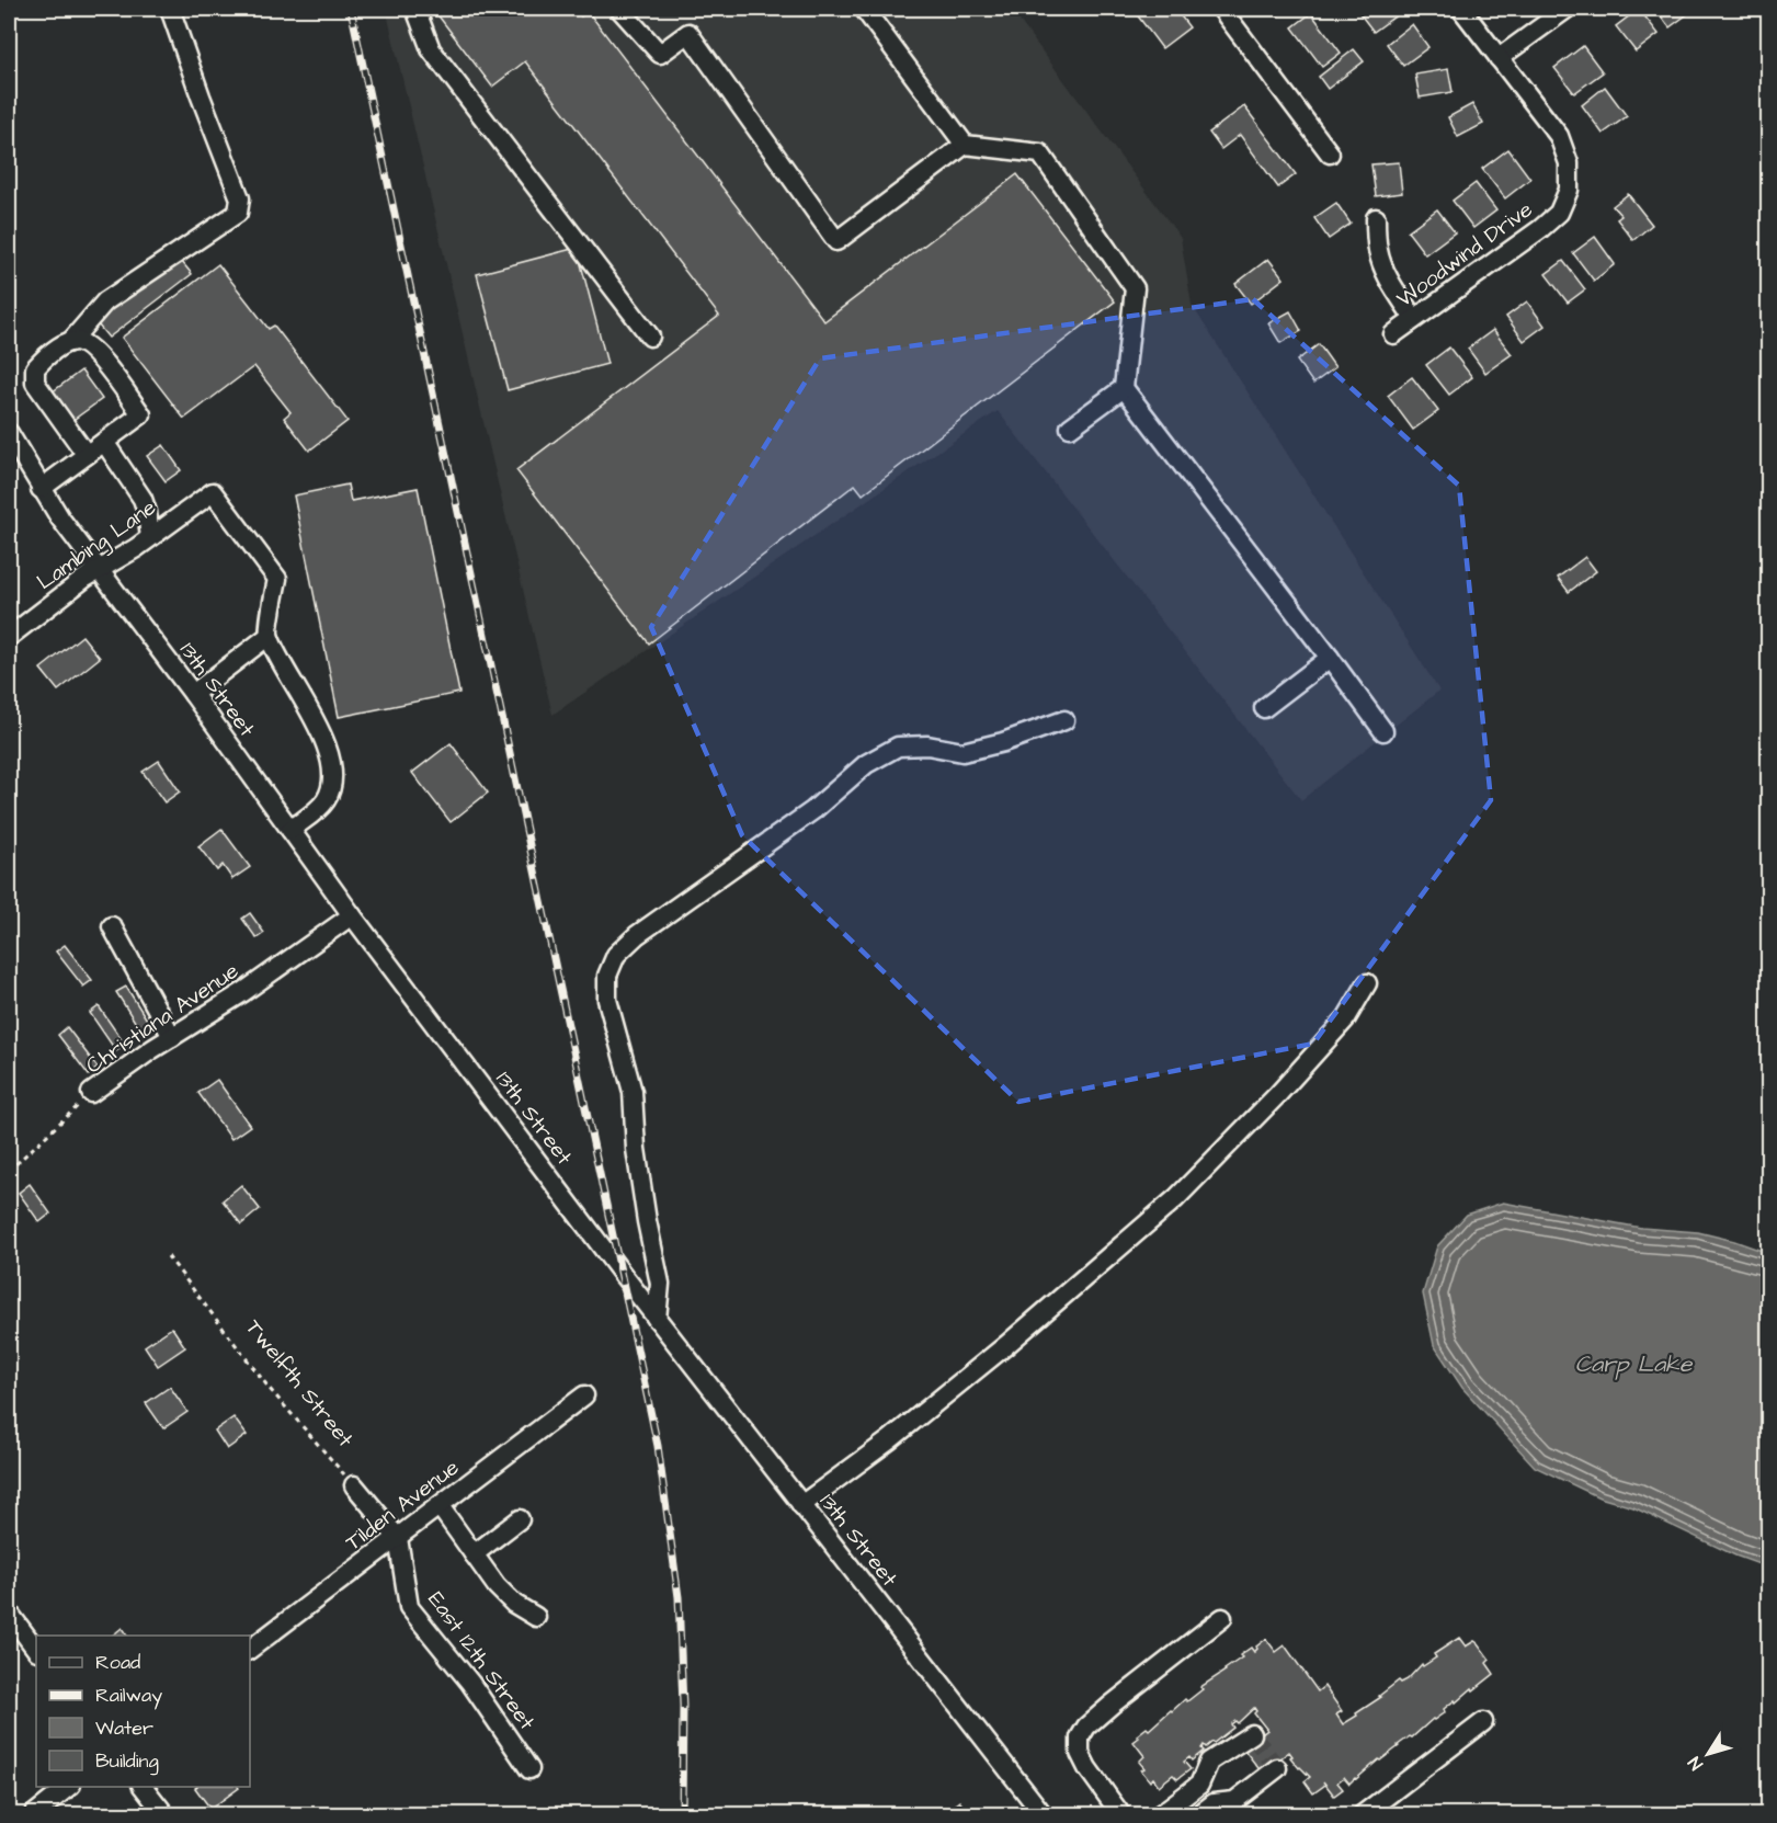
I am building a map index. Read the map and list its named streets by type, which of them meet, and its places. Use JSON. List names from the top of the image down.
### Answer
{
  "streets": {
    "street": [
      "Woodwind Drive",
      "Lambing Lane",
      "13th Street",
      "Christiana Avenue",
      "Tilden Avenue",
      "East 12th Street"
    ],
    "path": ["Twelfth Street"]
  },
  "crossings": [
    ["Lambing Lane", "13th Street"],
    ["13th Street", "Christiana Avenue"],
    ["Tilden Avenue", "East 12th Street"]
  ],
  "water": ["Carp Lake"],
  "legend": [
    "Road",
    "Railway",
    "Water",
    "Building"
  ],
  "north": "bottom left"
}
